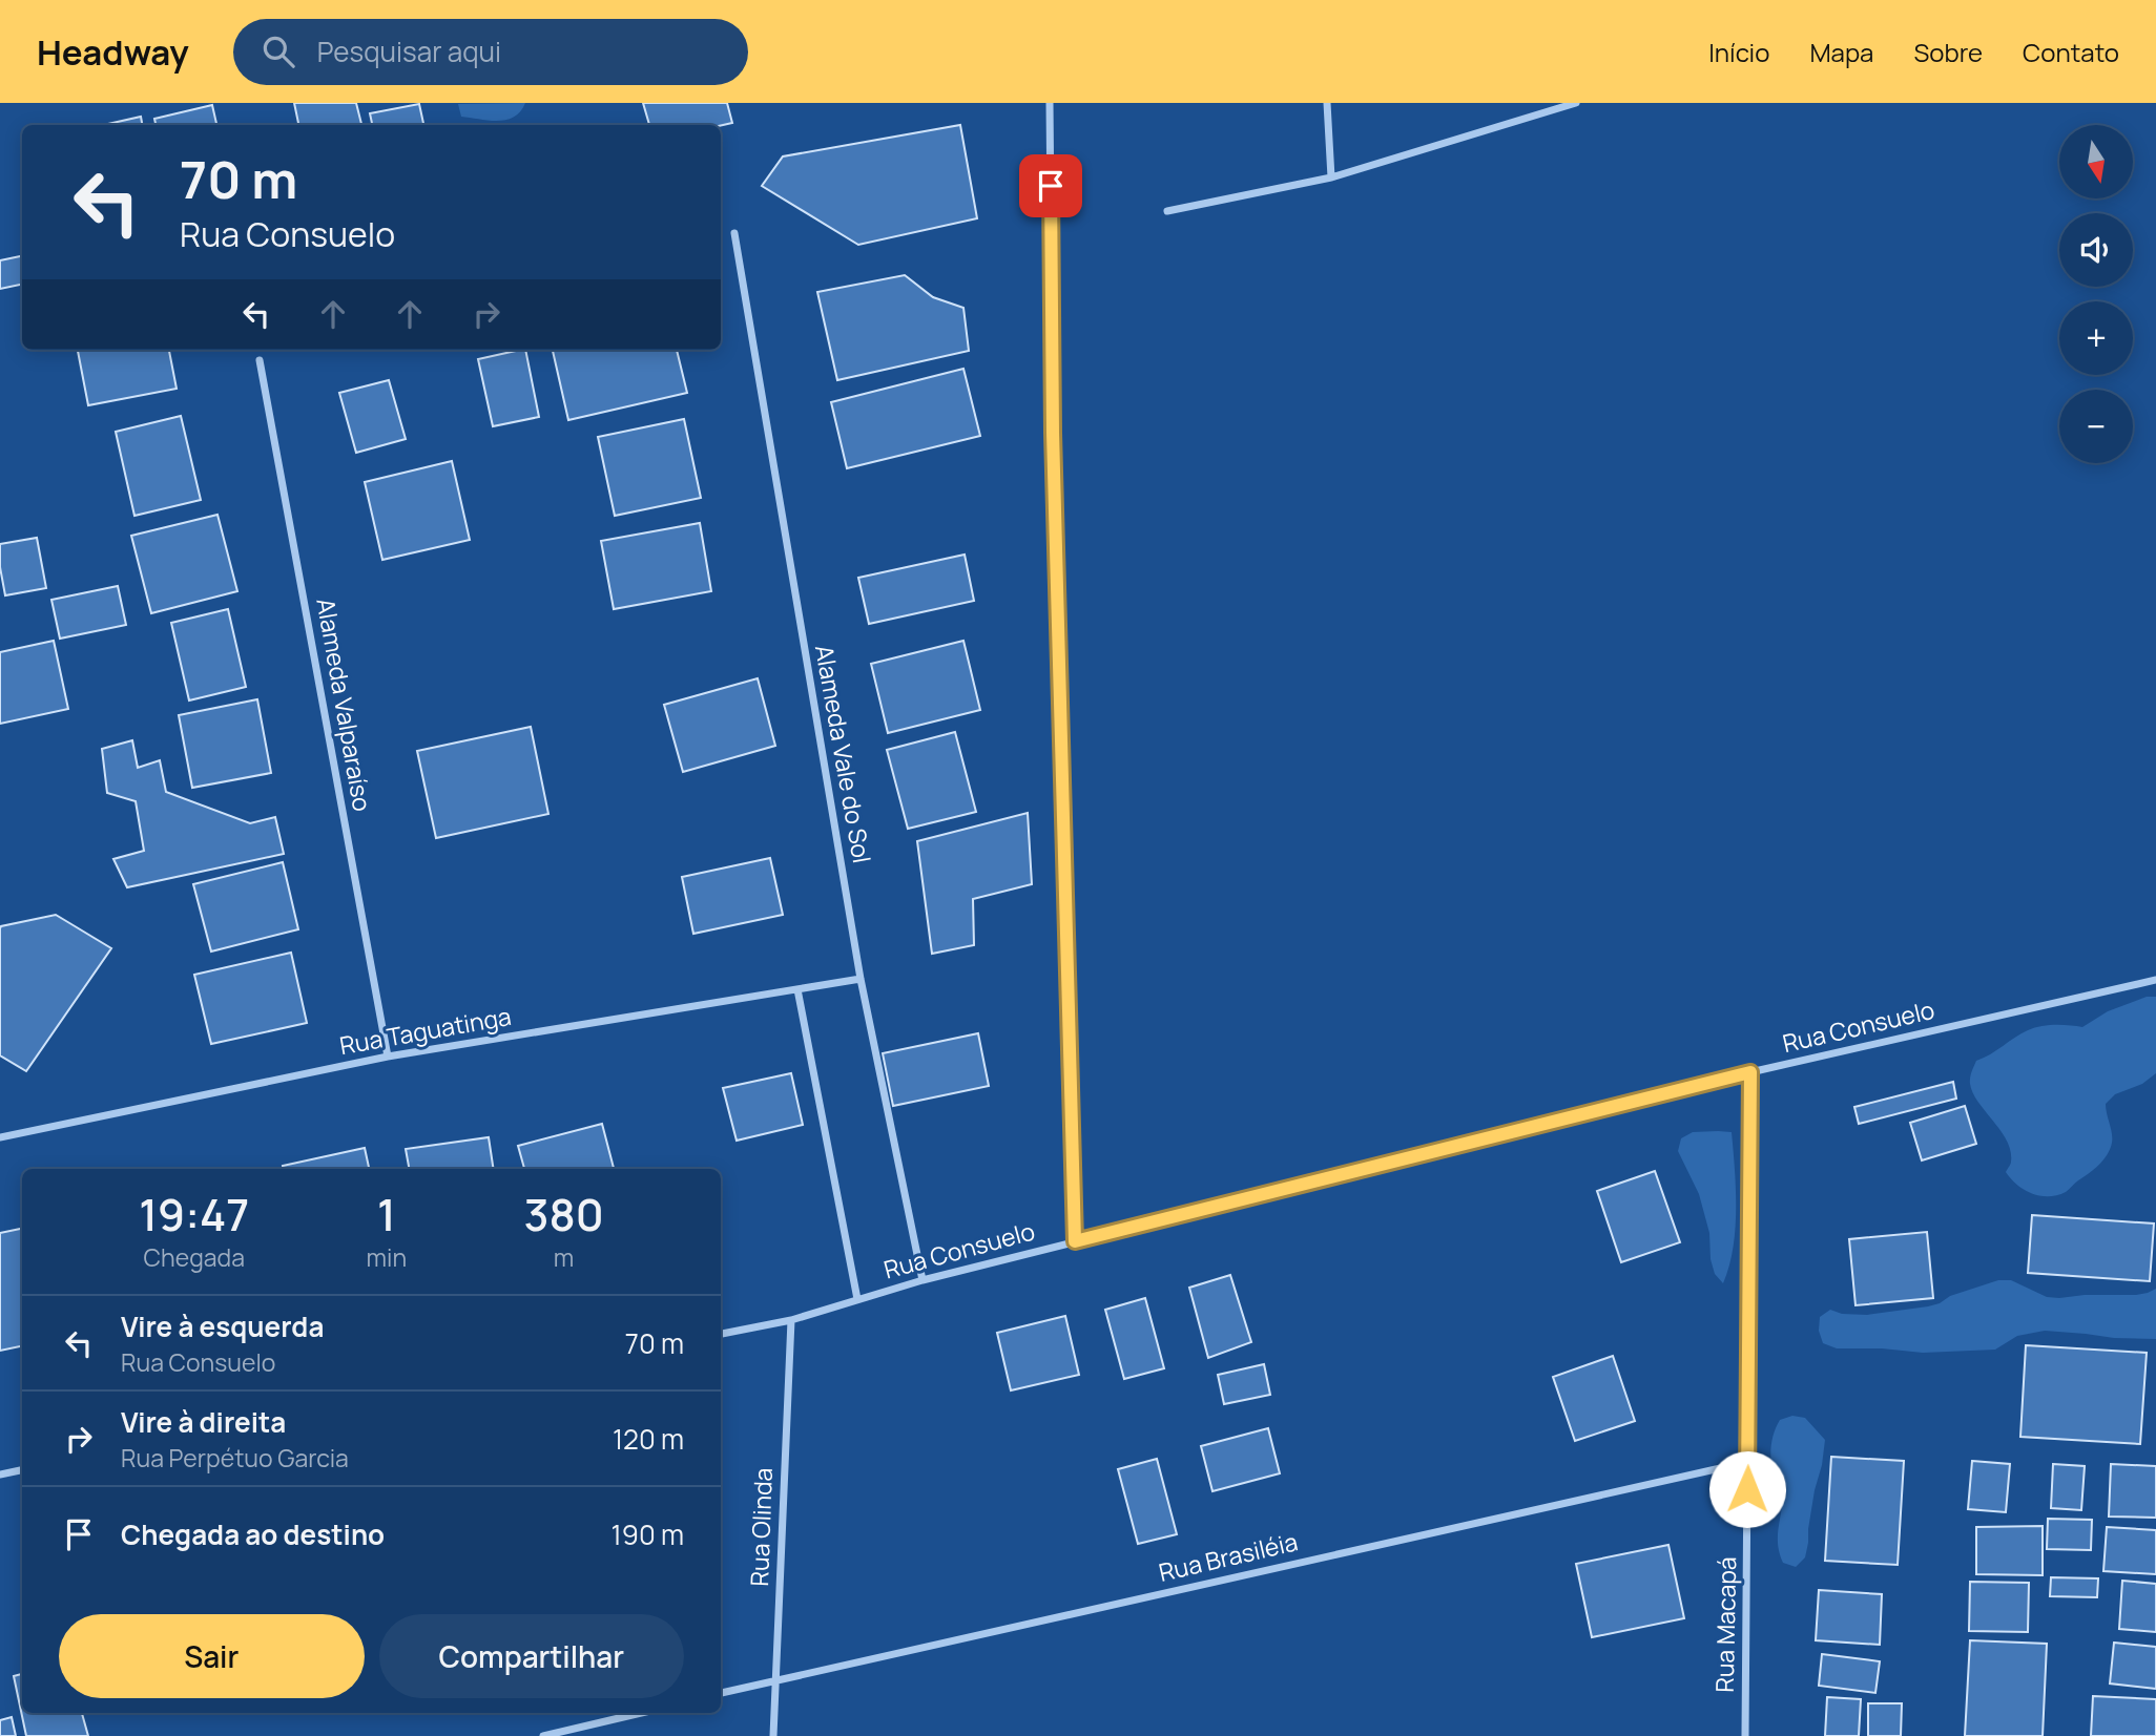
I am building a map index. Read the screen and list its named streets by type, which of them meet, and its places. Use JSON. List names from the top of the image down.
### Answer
{
  "streets": {
    "street": [
      "Alameda Valparaíso",
      "Alameda Vale do Sol",
      "Rua Consuelo",
      "Rua Taguatinga",
      "Rua Olinda",
      "Rua Brasiléia",
      "Rua Macapá"
    ]
  },
  "crossings": [
    ["Alameda Valparaíso", "Rua Taguatinga"],
    ["Alameda Vale do Sol", "Rua Consuelo"],
    ["Alameda Vale do Sol", "Rua Taguatinga"],
    ["Rua Consuelo", "Rua Olinda"],
    ["Rua Consuelo", "Rua Macapá"],
    ["Rua Olinda", "Rua Brasiléia"],
    ["Rua Brasiléia", "Rua Macapá"]
  ],
  "north": "bottom",
  "page": {
    "header": "Headway",
    "search": "Pesquisar aqui",
    "nav": [
      "Início",
      "Mapa",
      "Sobre",
      "Contato"
    ],
    "map_buttons": ["+", "−"],
    "turn": ["70 m", "Rua Consuelo"],
    "eta": [
      "19:47",
      "Chegada",
      "1",
      "min",
      "380",
      "m"
    ],
    "list": [
      {
        "name": "Vire à esquerda",
        "note": "Rua Consuelo",
        "value": "70 m"
      },
      {
        "name": "Vire à direita",
        "note": "Rua Perpétuo Garcia",
        "value": "120 m"
      },
      {
        "name": "Chegada ao destino",
        "value": "190 m"
      }
    ],
    "buttons": ["Sair", "Compartilhar"]
  }
}
